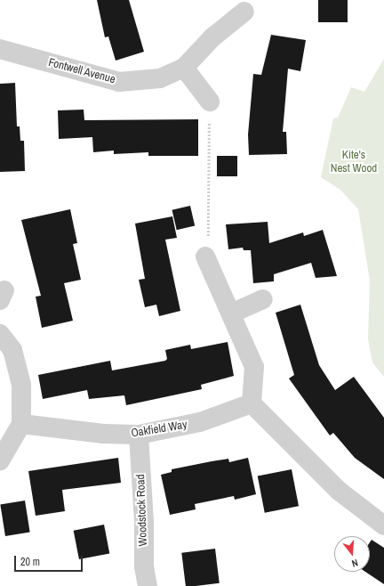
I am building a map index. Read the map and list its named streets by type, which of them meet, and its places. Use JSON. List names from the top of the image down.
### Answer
{
  "streets": {
    "street": ["Fontwell Avenue", "Oakfield Way", "Woodstock Road"]
  },
  "crossings": [
    ["Oakfield Way", "Woodstock Road"]
  ],
  "parks": ["Kite's Nest Wood"],
  "scale_bar": "20 m",
  "north": "bottom"
}
